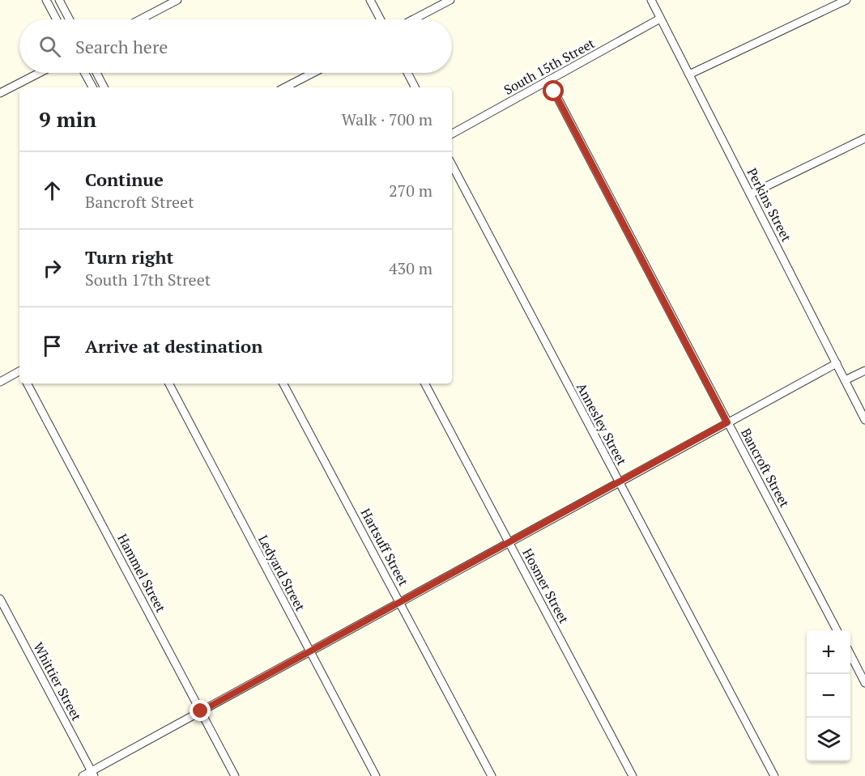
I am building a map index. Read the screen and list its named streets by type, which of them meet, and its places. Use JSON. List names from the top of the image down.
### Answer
{
  "streets": {
    "street": [
      "South 15th Street",
      "Perkins Street",
      "Annesley Street",
      "Bancroft Street",
      "Hartsuff Street",
      "Hammel Street",
      "Ledyard Street",
      "Hosmer Street",
      "Whittier Street"
    ]
  },
  "crossings": [
    ["South 15th Street", "Perkins Street"],
    ["South 15th Street", "Bancroft Street"]
  ],
  "page": {
    "search": "Search here",
    "heading": ["9 min", "Walk · 700 m"],
    "list": [
      ["Continue", "Bancroft Street", "270 m"],
      ["Turn right", "South 17th Street", "430 m"],
      "Arrive at destination"
    ],
    "map_buttons": ["+", "−"]
  }
}
